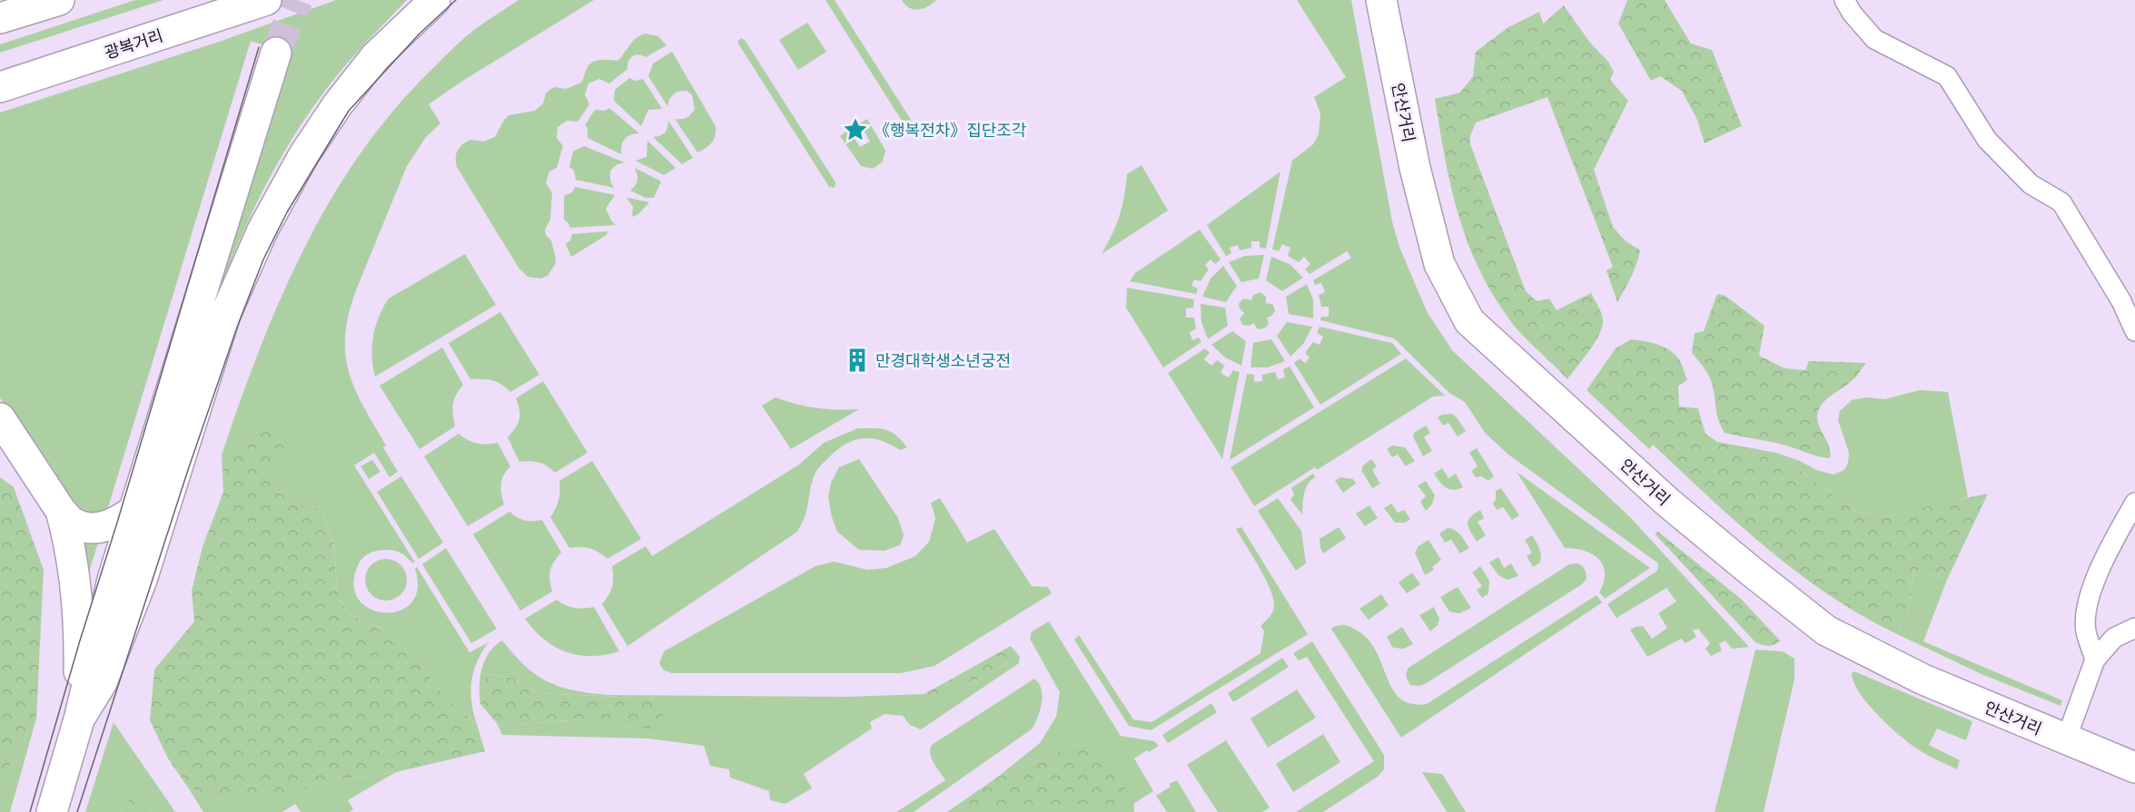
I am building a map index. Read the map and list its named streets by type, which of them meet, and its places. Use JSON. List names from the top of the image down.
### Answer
{
  "streets": {
    "main road": ["광복거리", "안산거리"]
  },
  "places": {
    "place": ["《행복전차》집단조각"],
    "building": ["만경대학생소년궁전"]
  }
}
